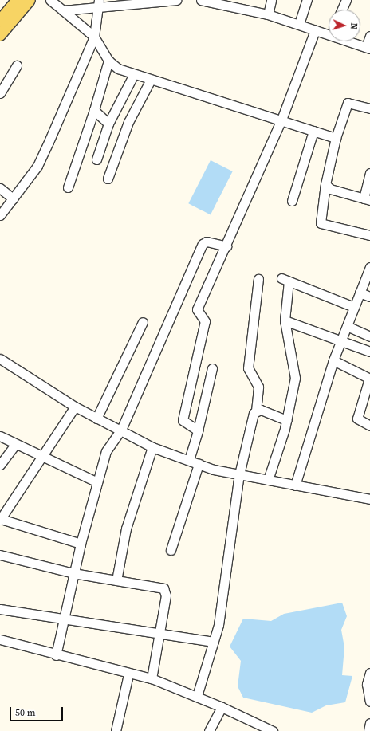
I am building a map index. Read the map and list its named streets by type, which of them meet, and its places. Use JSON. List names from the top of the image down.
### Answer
{
  "scale_bar": "50 m",
  "north": "right"
}
